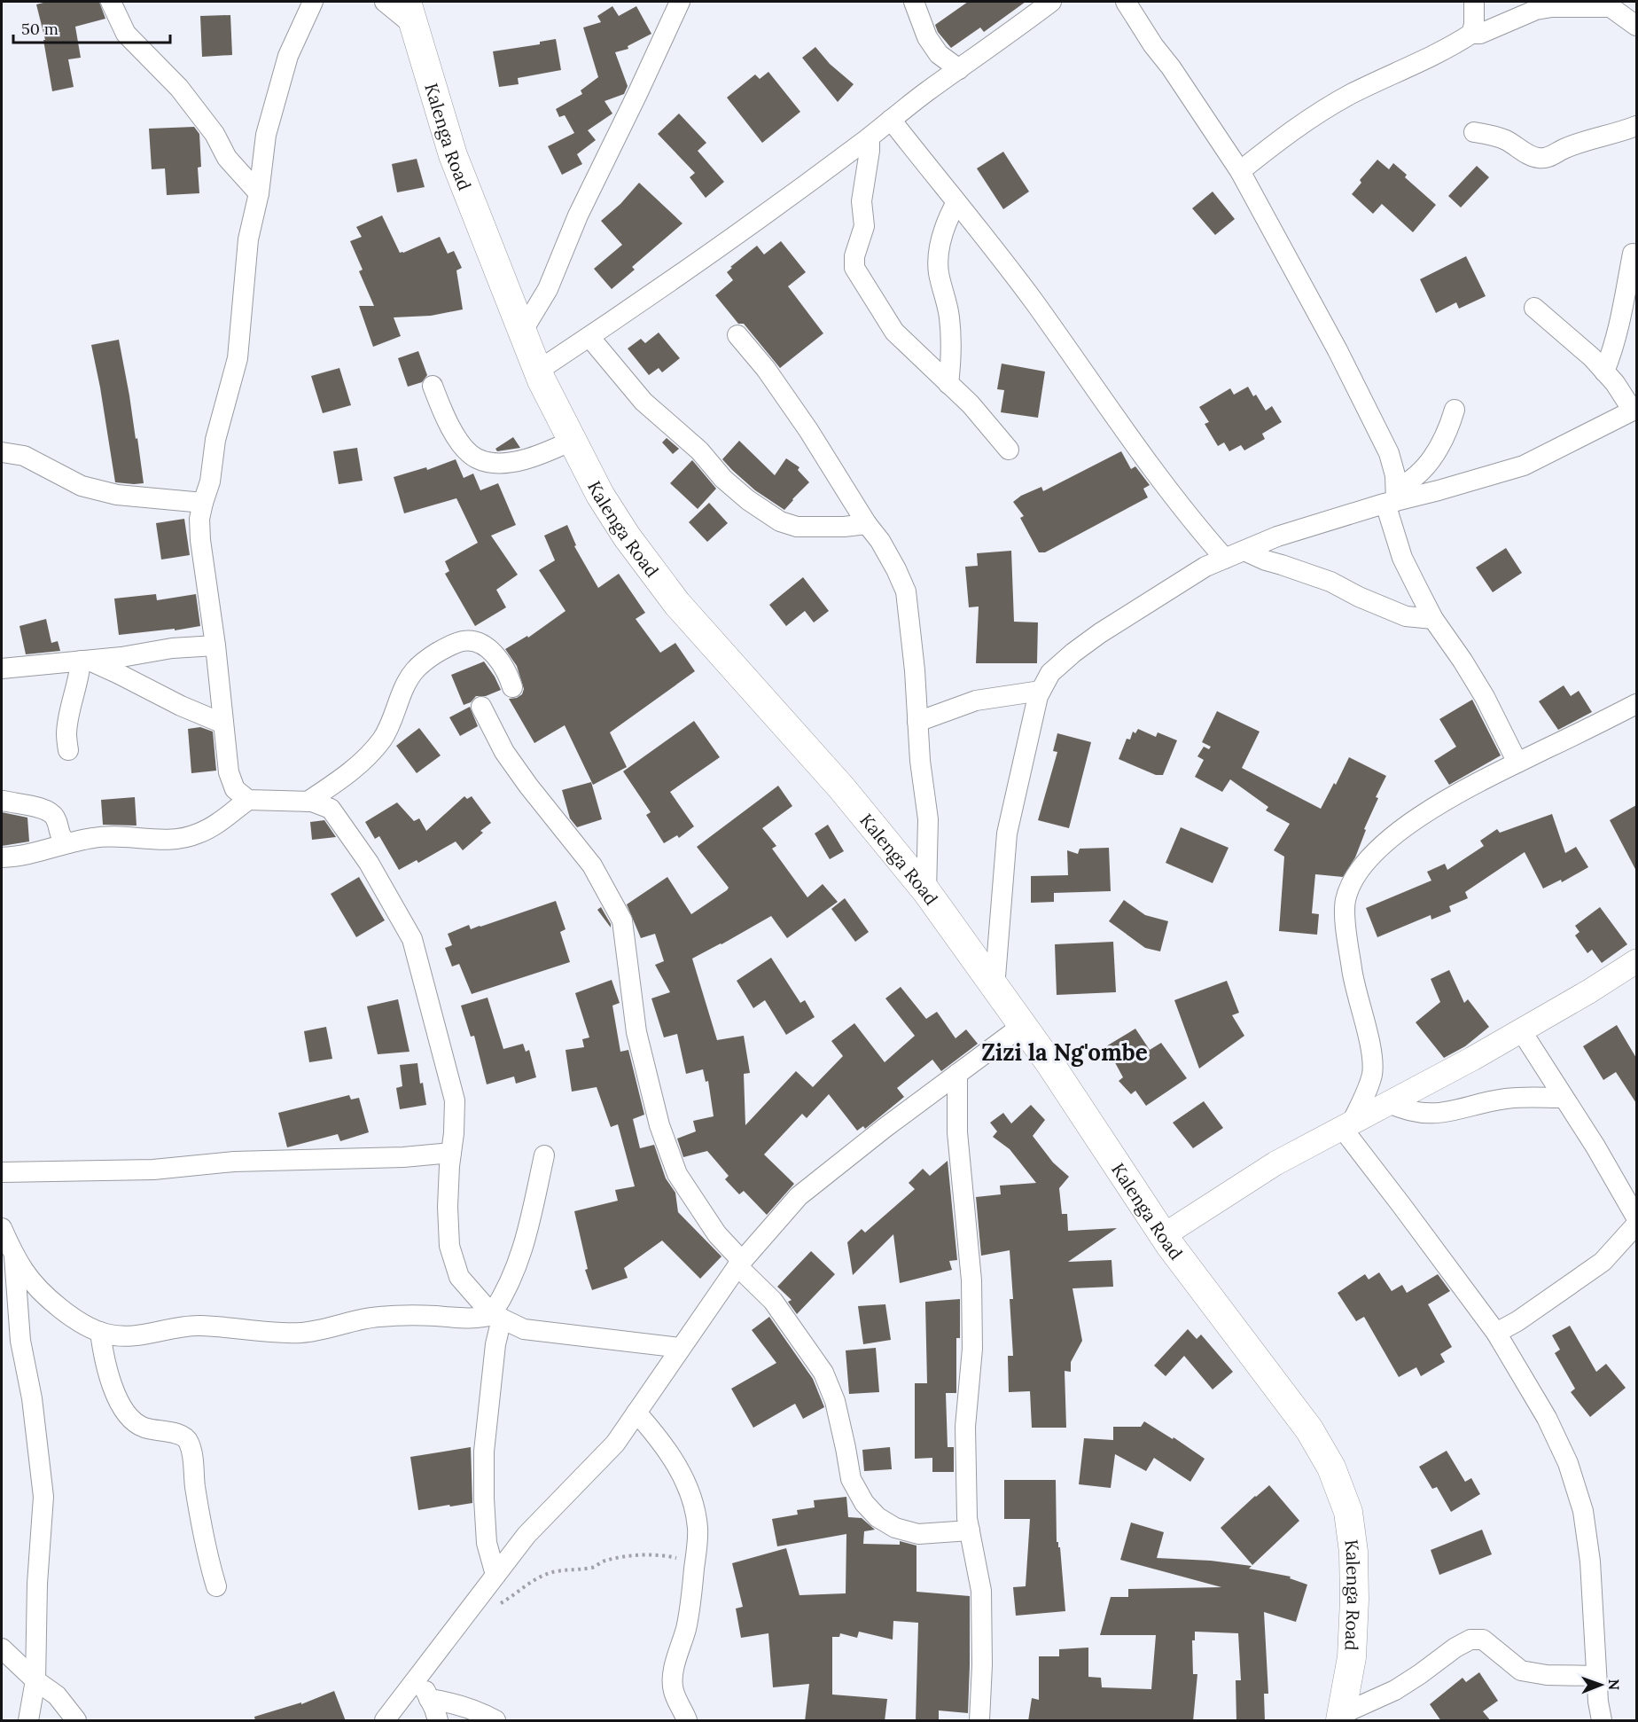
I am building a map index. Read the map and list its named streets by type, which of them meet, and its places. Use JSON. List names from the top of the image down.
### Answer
{
  "streets": {
    "main road": ["Kalenga Road"]
  },
  "districts": ["Zizi la Ng'ombe"],
  "scale_bar": "50 m",
  "north": "right"
}
